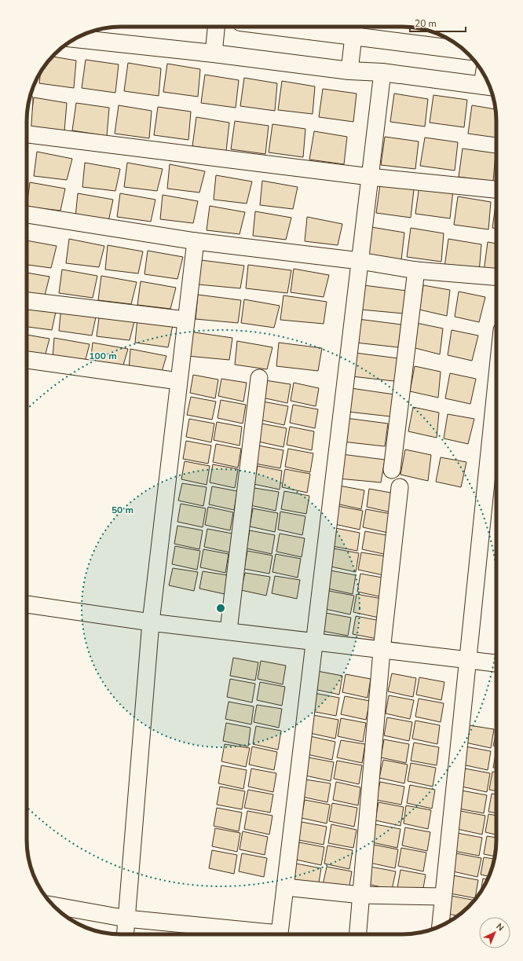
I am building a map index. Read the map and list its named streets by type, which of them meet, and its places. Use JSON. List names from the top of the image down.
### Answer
{
  "scale_bar": "20 m",
  "north": "top right",
  "rings": ["100 m", "50 m"]
}
